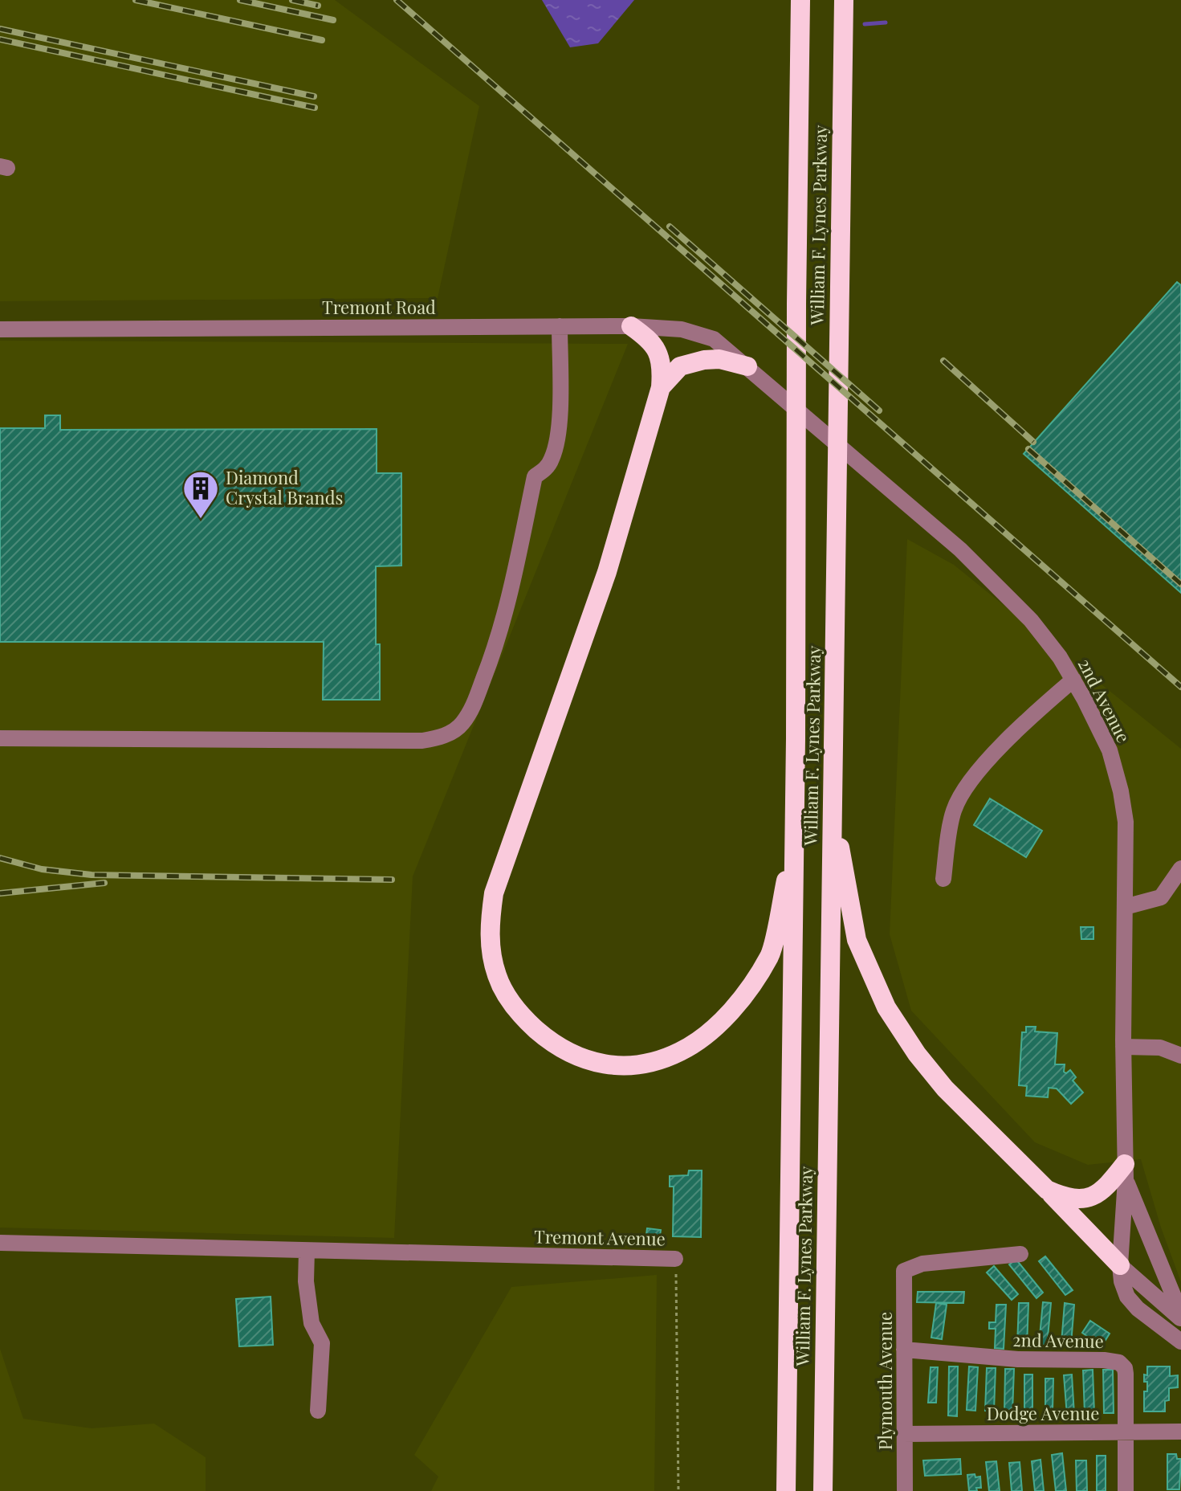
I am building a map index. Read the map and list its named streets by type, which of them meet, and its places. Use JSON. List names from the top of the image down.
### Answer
{
  "streets": {
    "highway": ["William F. Lynes Parkway"],
    "street": [
      "Tremont Road",
      "2nd Avenue",
      "Tremont Avenue",
      "Plymouth Avenue",
      "Dodge Avenue"
    ]
  },
  "crossings": [
    ["Tremont Road", "2nd Avenue"],
    ["2nd Avenue", "Plymouth Avenue"],
    ["2nd Avenue", "Dodge Avenue"],
    ["Plymouth Avenue", "Dodge Avenue"]
  ],
  "places": {
    "building": ["Diamond Crystal Brands"]
  }
}
